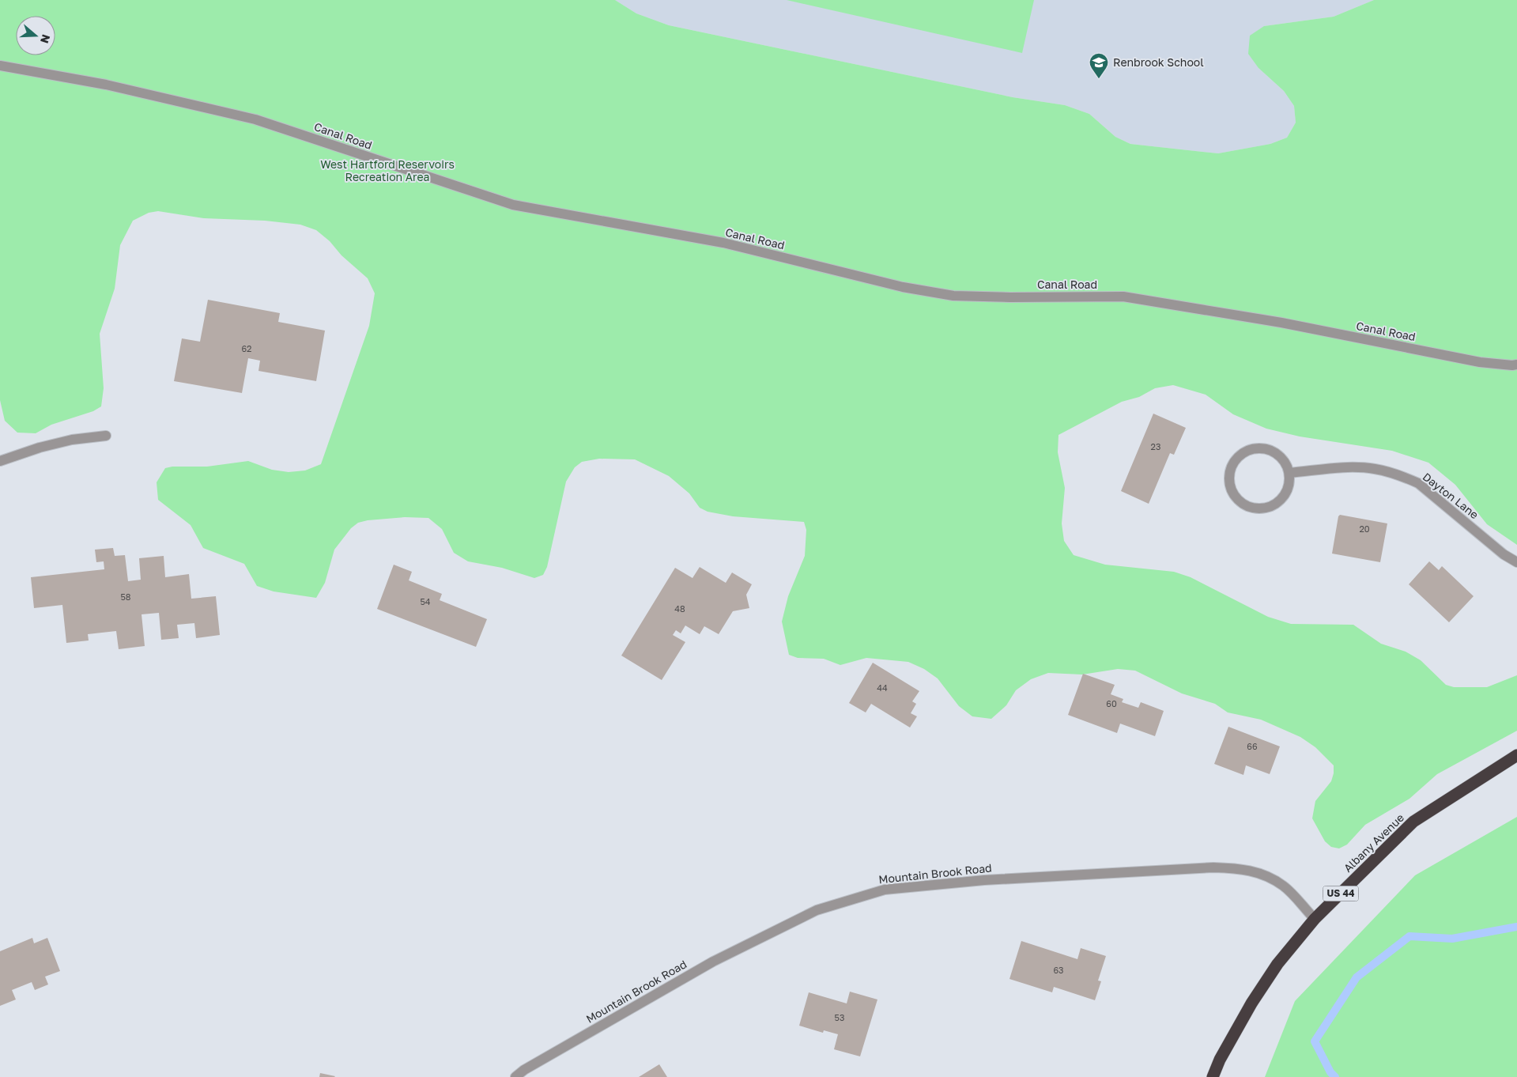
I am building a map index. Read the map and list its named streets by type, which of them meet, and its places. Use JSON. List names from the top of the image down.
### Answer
{
  "streets": {
    "highway": ["Albany Avenue", "US 44"],
    "street": ["Canal Road", "Dayton Lane", "Mountain Brook Road"]
  },
  "crossings": [
    ["Albany Avenue", "Mountain Brook Road"]
  ],
  "parks": ["West Hartford Reservoirs Recreation Area"],
  "places": {
    "school or university": ["Renbrook School"]
  },
  "house_numbers": [
    "62",
    "23",
    "20",
    "58",
    "54",
    "48",
    "44",
    "60",
    "66",
    "63",
    "53"
  ],
  "north": "right"
}
